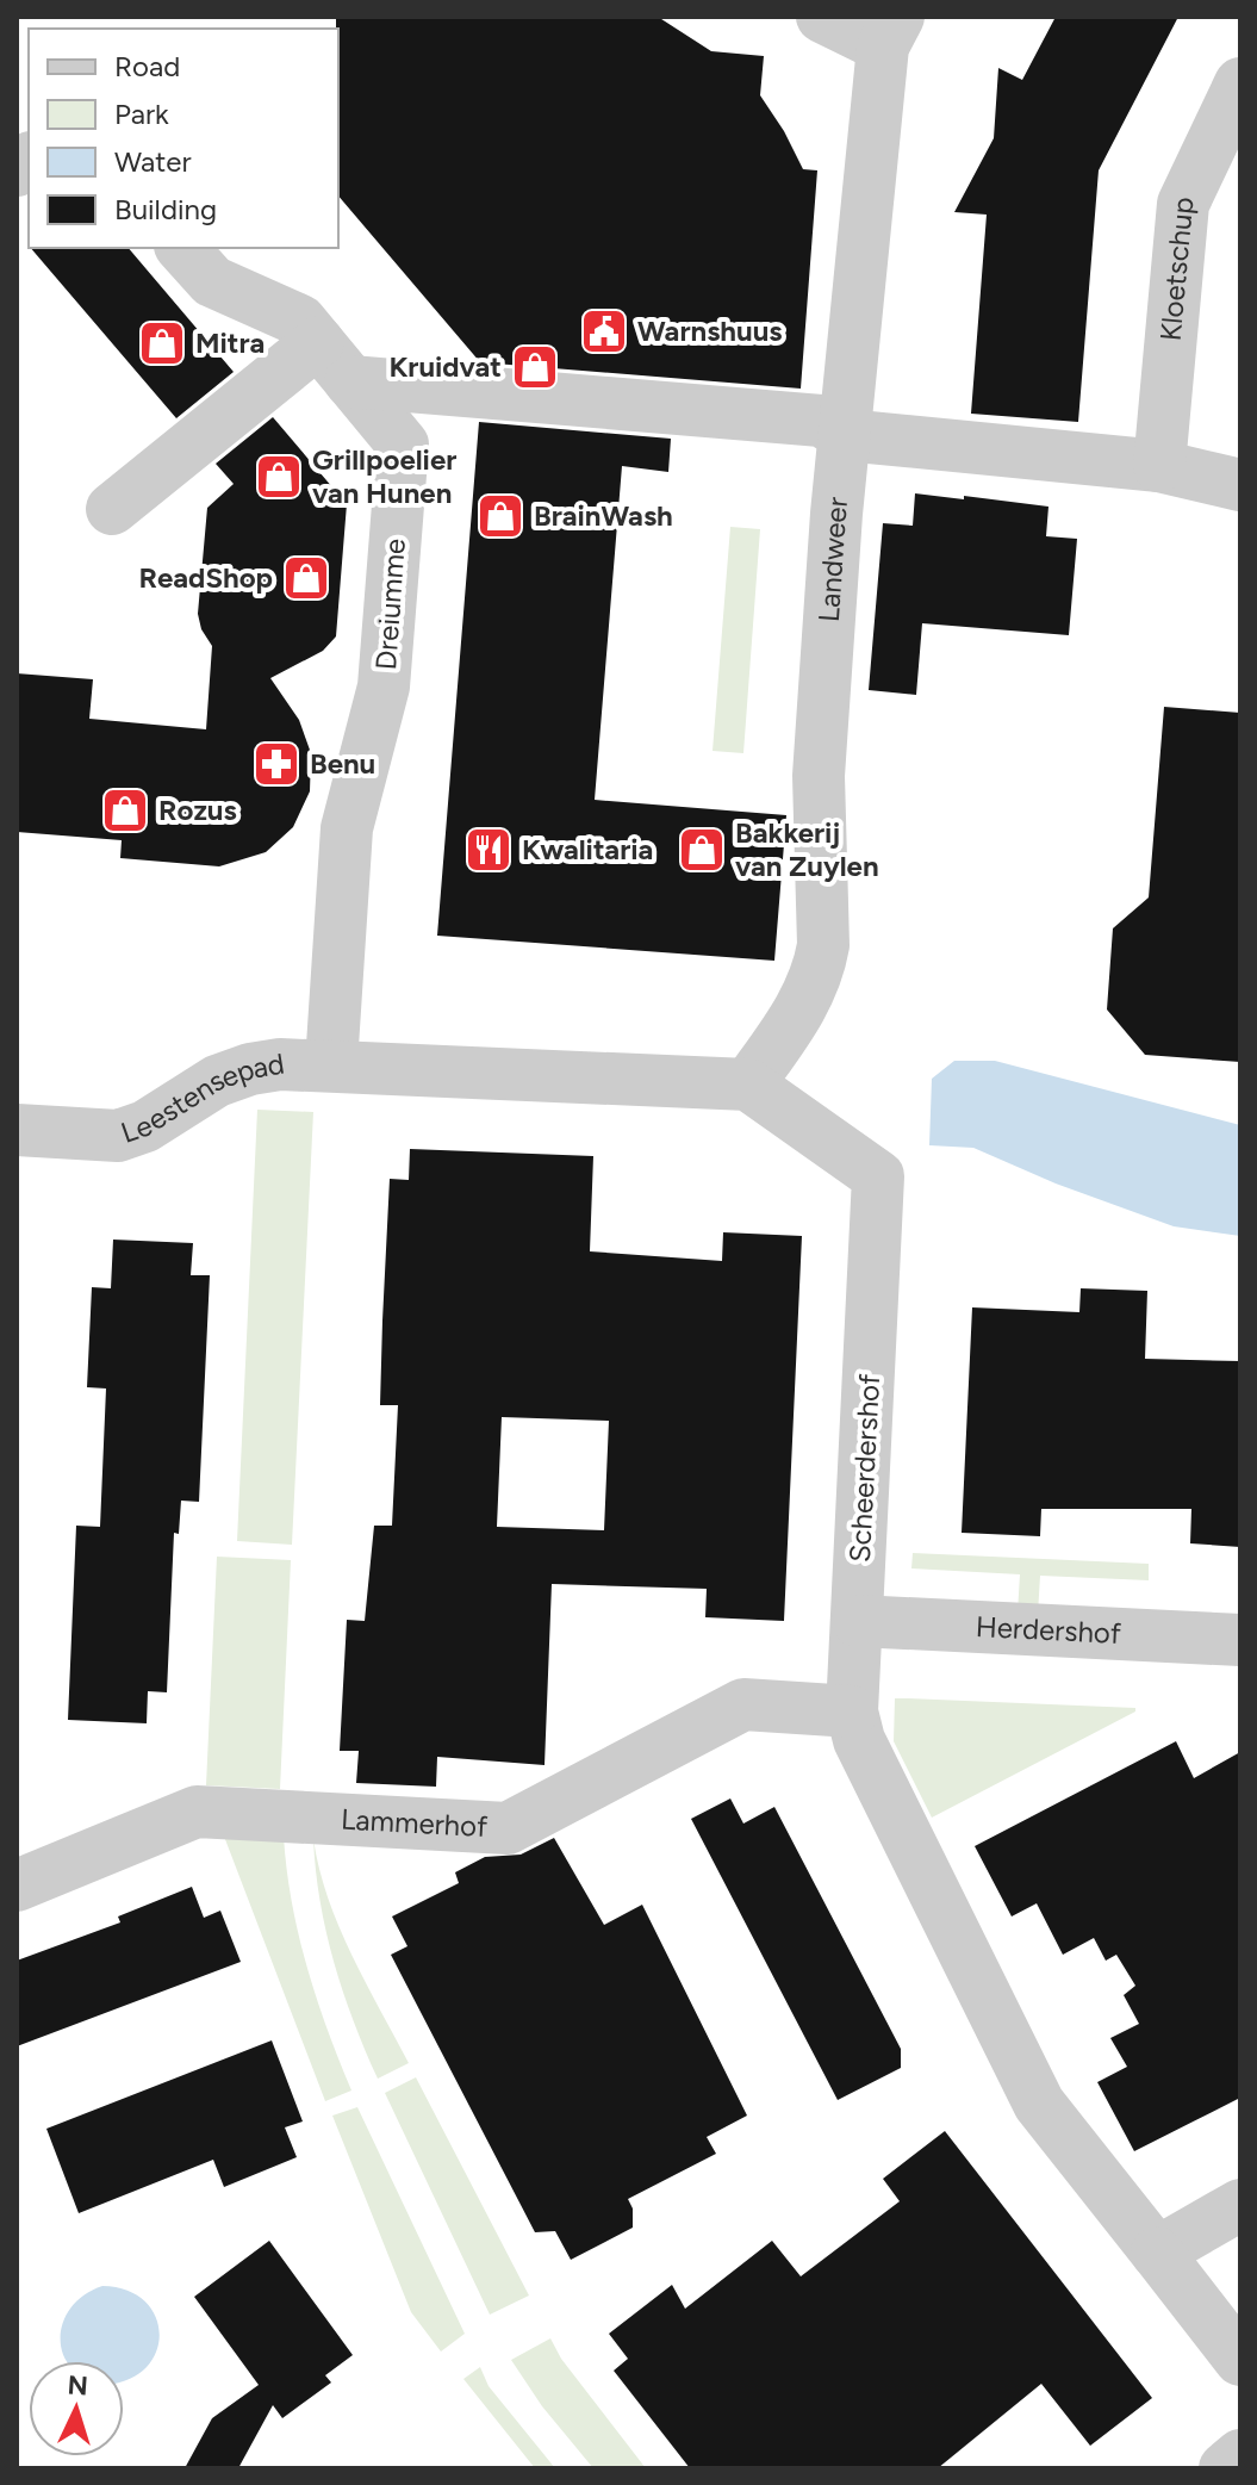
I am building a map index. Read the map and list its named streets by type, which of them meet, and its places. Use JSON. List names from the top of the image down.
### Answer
{
  "streets": {
    "street": [
      "Kloetschup",
      "Landweer",
      "Dreiumme",
      "Leestensepad",
      "Scheerdershof",
      "Herdershof",
      "Lammerhof"
    ]
  },
  "crossings": [
    ["Landweer", "Scheerdershof"],
    ["Dreiumme", "Leestensepad"],
    ["Scheerdershof", "Herdershof"],
    ["Scheerdershof", "Lammerhof"]
  ],
  "places": {
    "public building": ["Warnshuus"],
    "shop": [
      "Mitra",
      "Kruidvat",
      "Grillpoelier van Hunen",
      "BrainWash",
      "ReadShop",
      "Rozus",
      "Bakkerij van Zuylen"
    ],
    "pharmacy": ["Benu"],
    "restaurant": ["Kwalitaria"]
  },
  "legend": [
    "Road",
    "Park",
    "Water",
    "Building"
  ],
  "north": "top"
}
